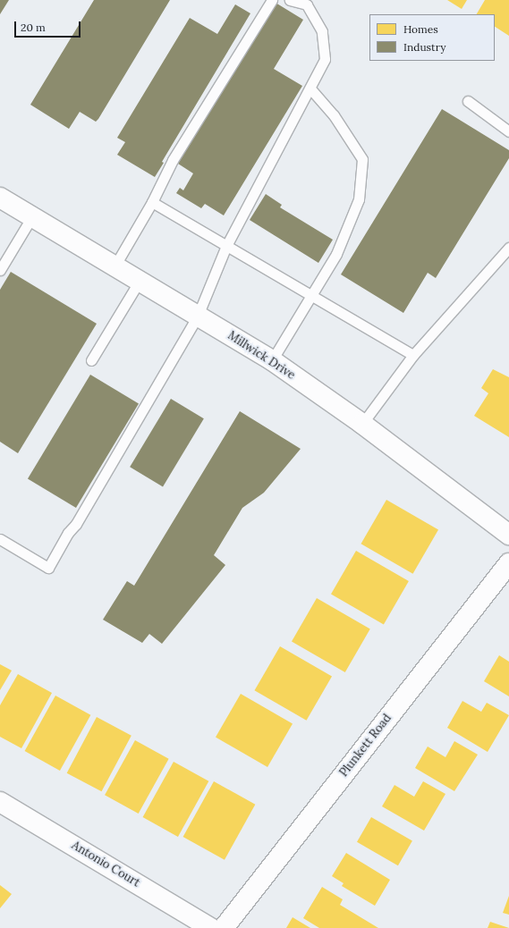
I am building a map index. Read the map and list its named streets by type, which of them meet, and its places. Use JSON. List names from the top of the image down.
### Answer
{
  "streets": {
    "street": ["Millwick Drive", "Plunkett Road", "Antonio Court"]
  },
  "legend": ["Homes", "Industry"],
  "scale_bar": "20 m"
}
